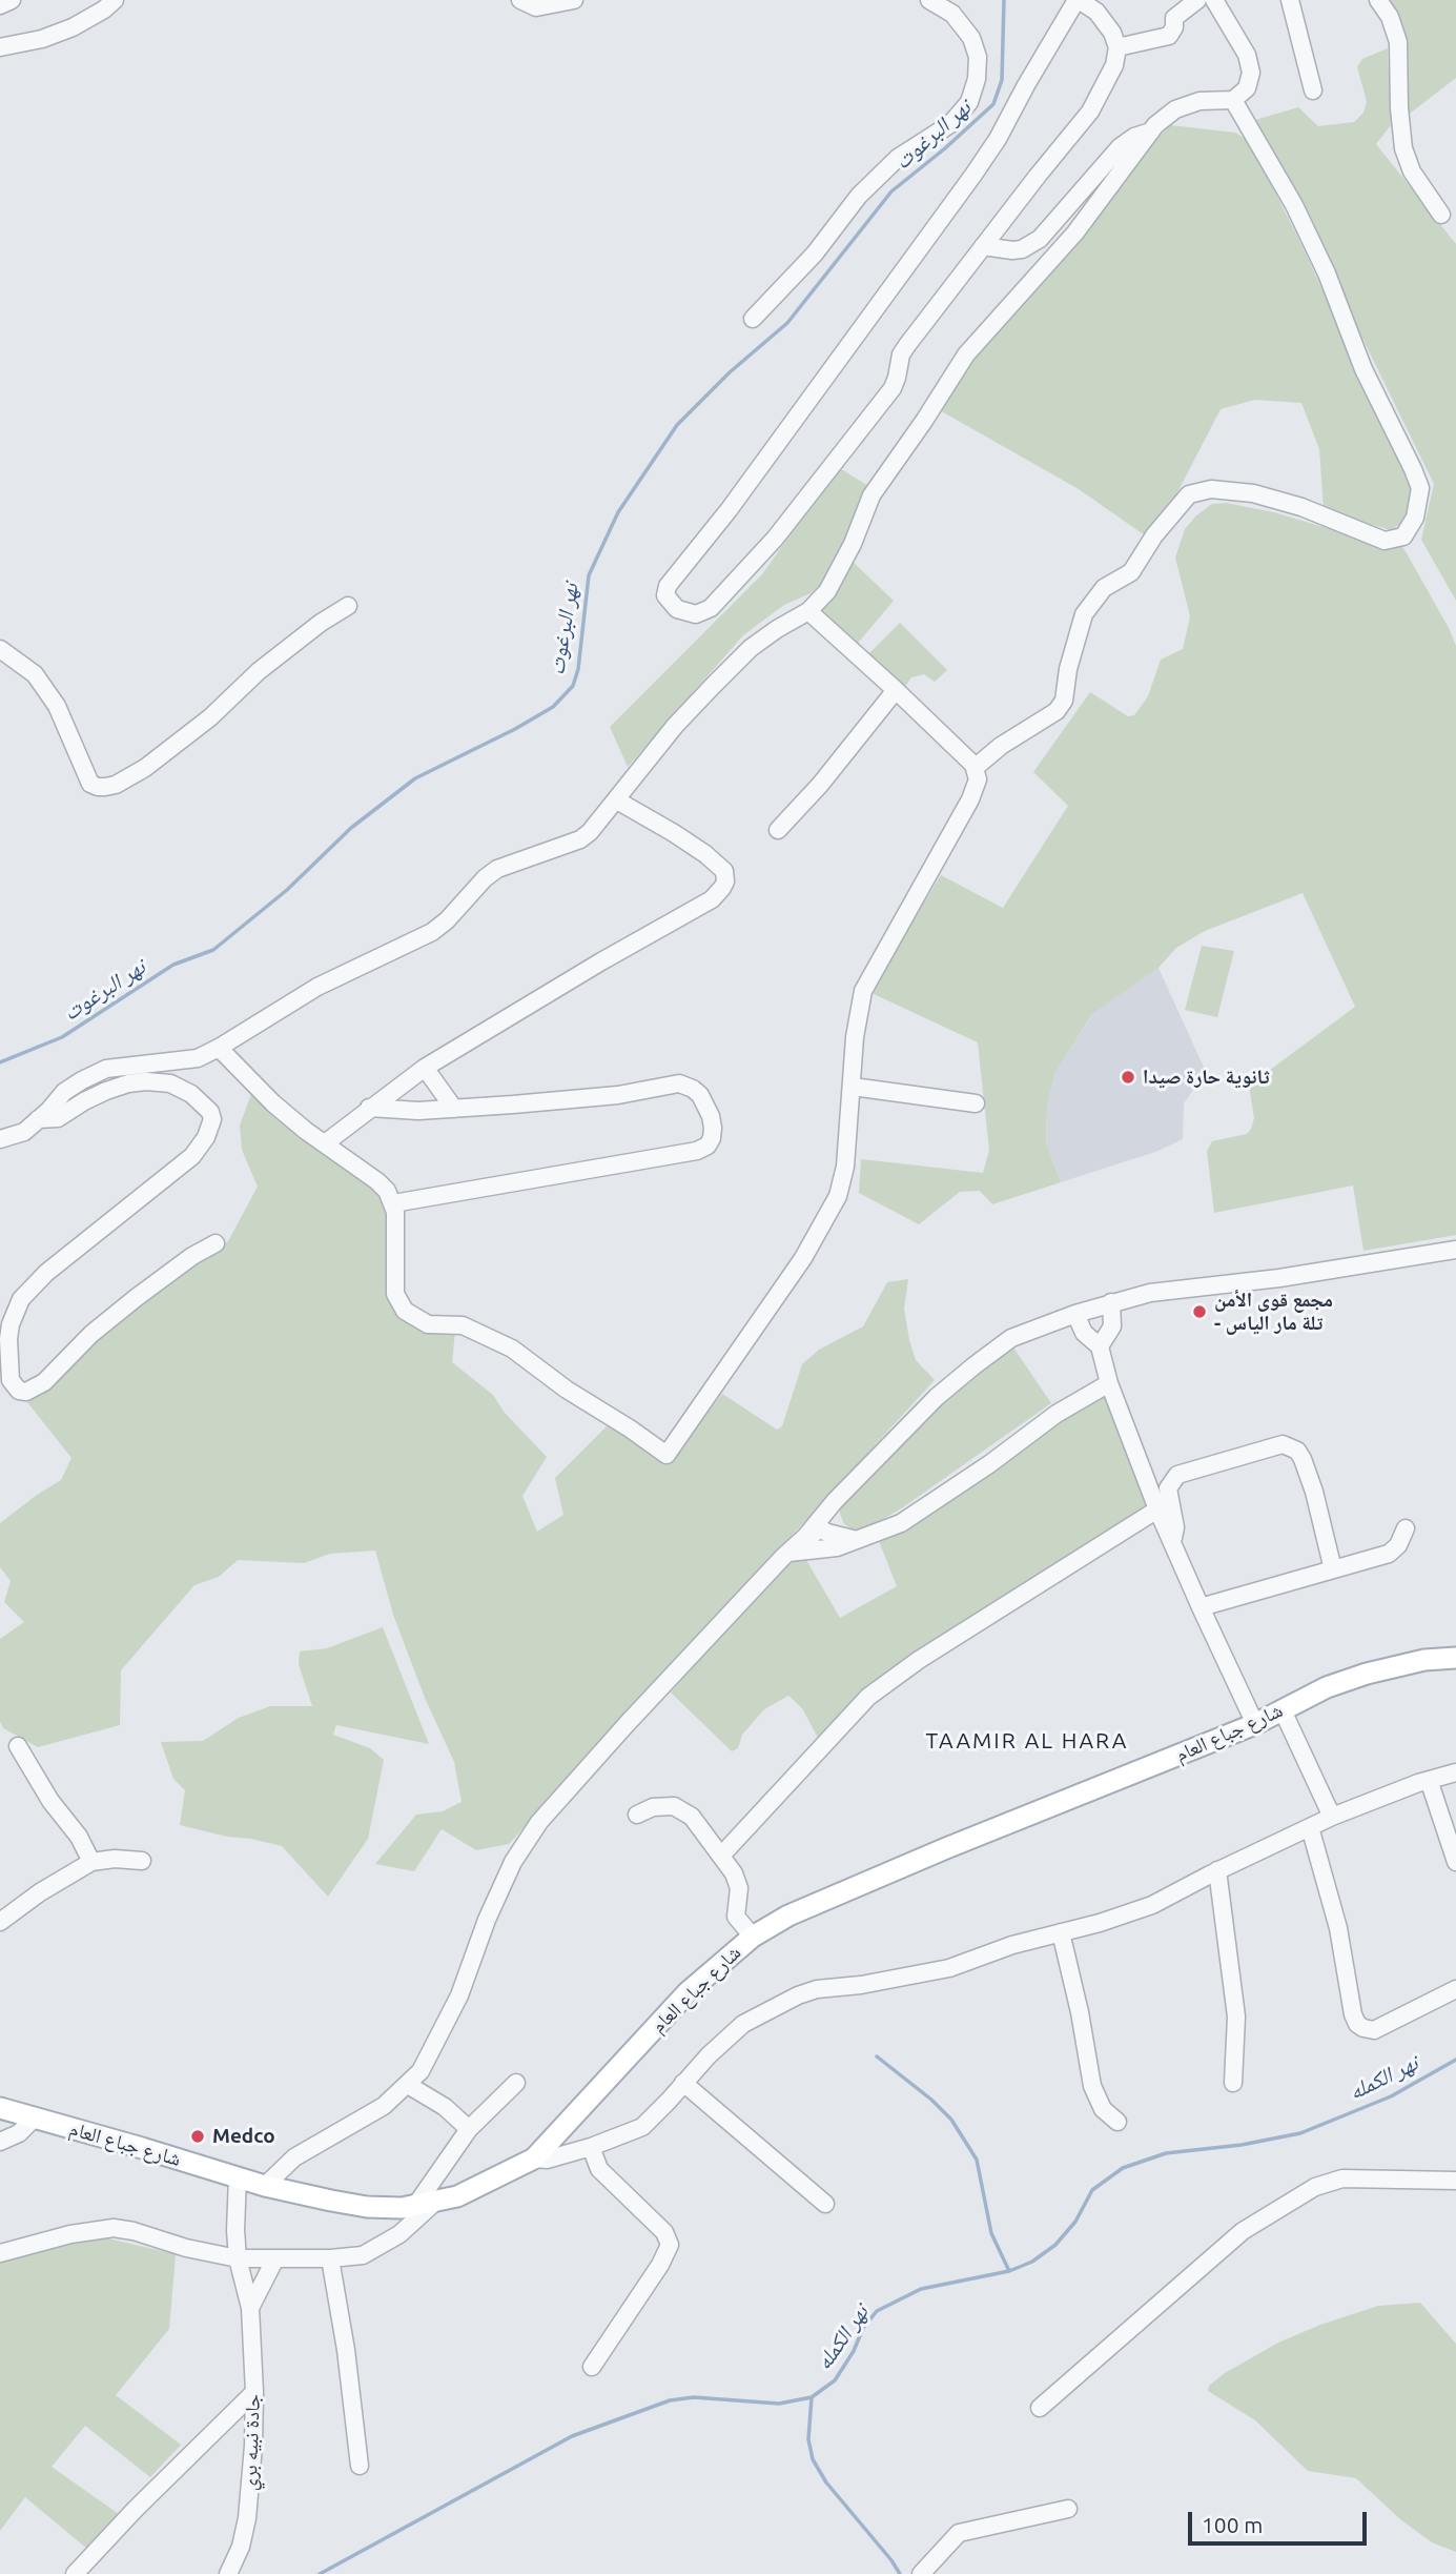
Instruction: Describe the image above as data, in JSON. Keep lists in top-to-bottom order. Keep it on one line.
{"streets":{"main road":["شارع جباع العام"],"street":["جادة نبيه بري"]},"crossings":[["شارع جباع العام","جادة نبيه بري"]],"districts":["TAAMIR AL HARA"],"water":["نهر البرغوت","نهر الكمله"],"places":["ثانوية حارة صيدا","مجمع قوى الأمن - تلة مار الياس","Medco"],"scale_bar":"100 m"}
